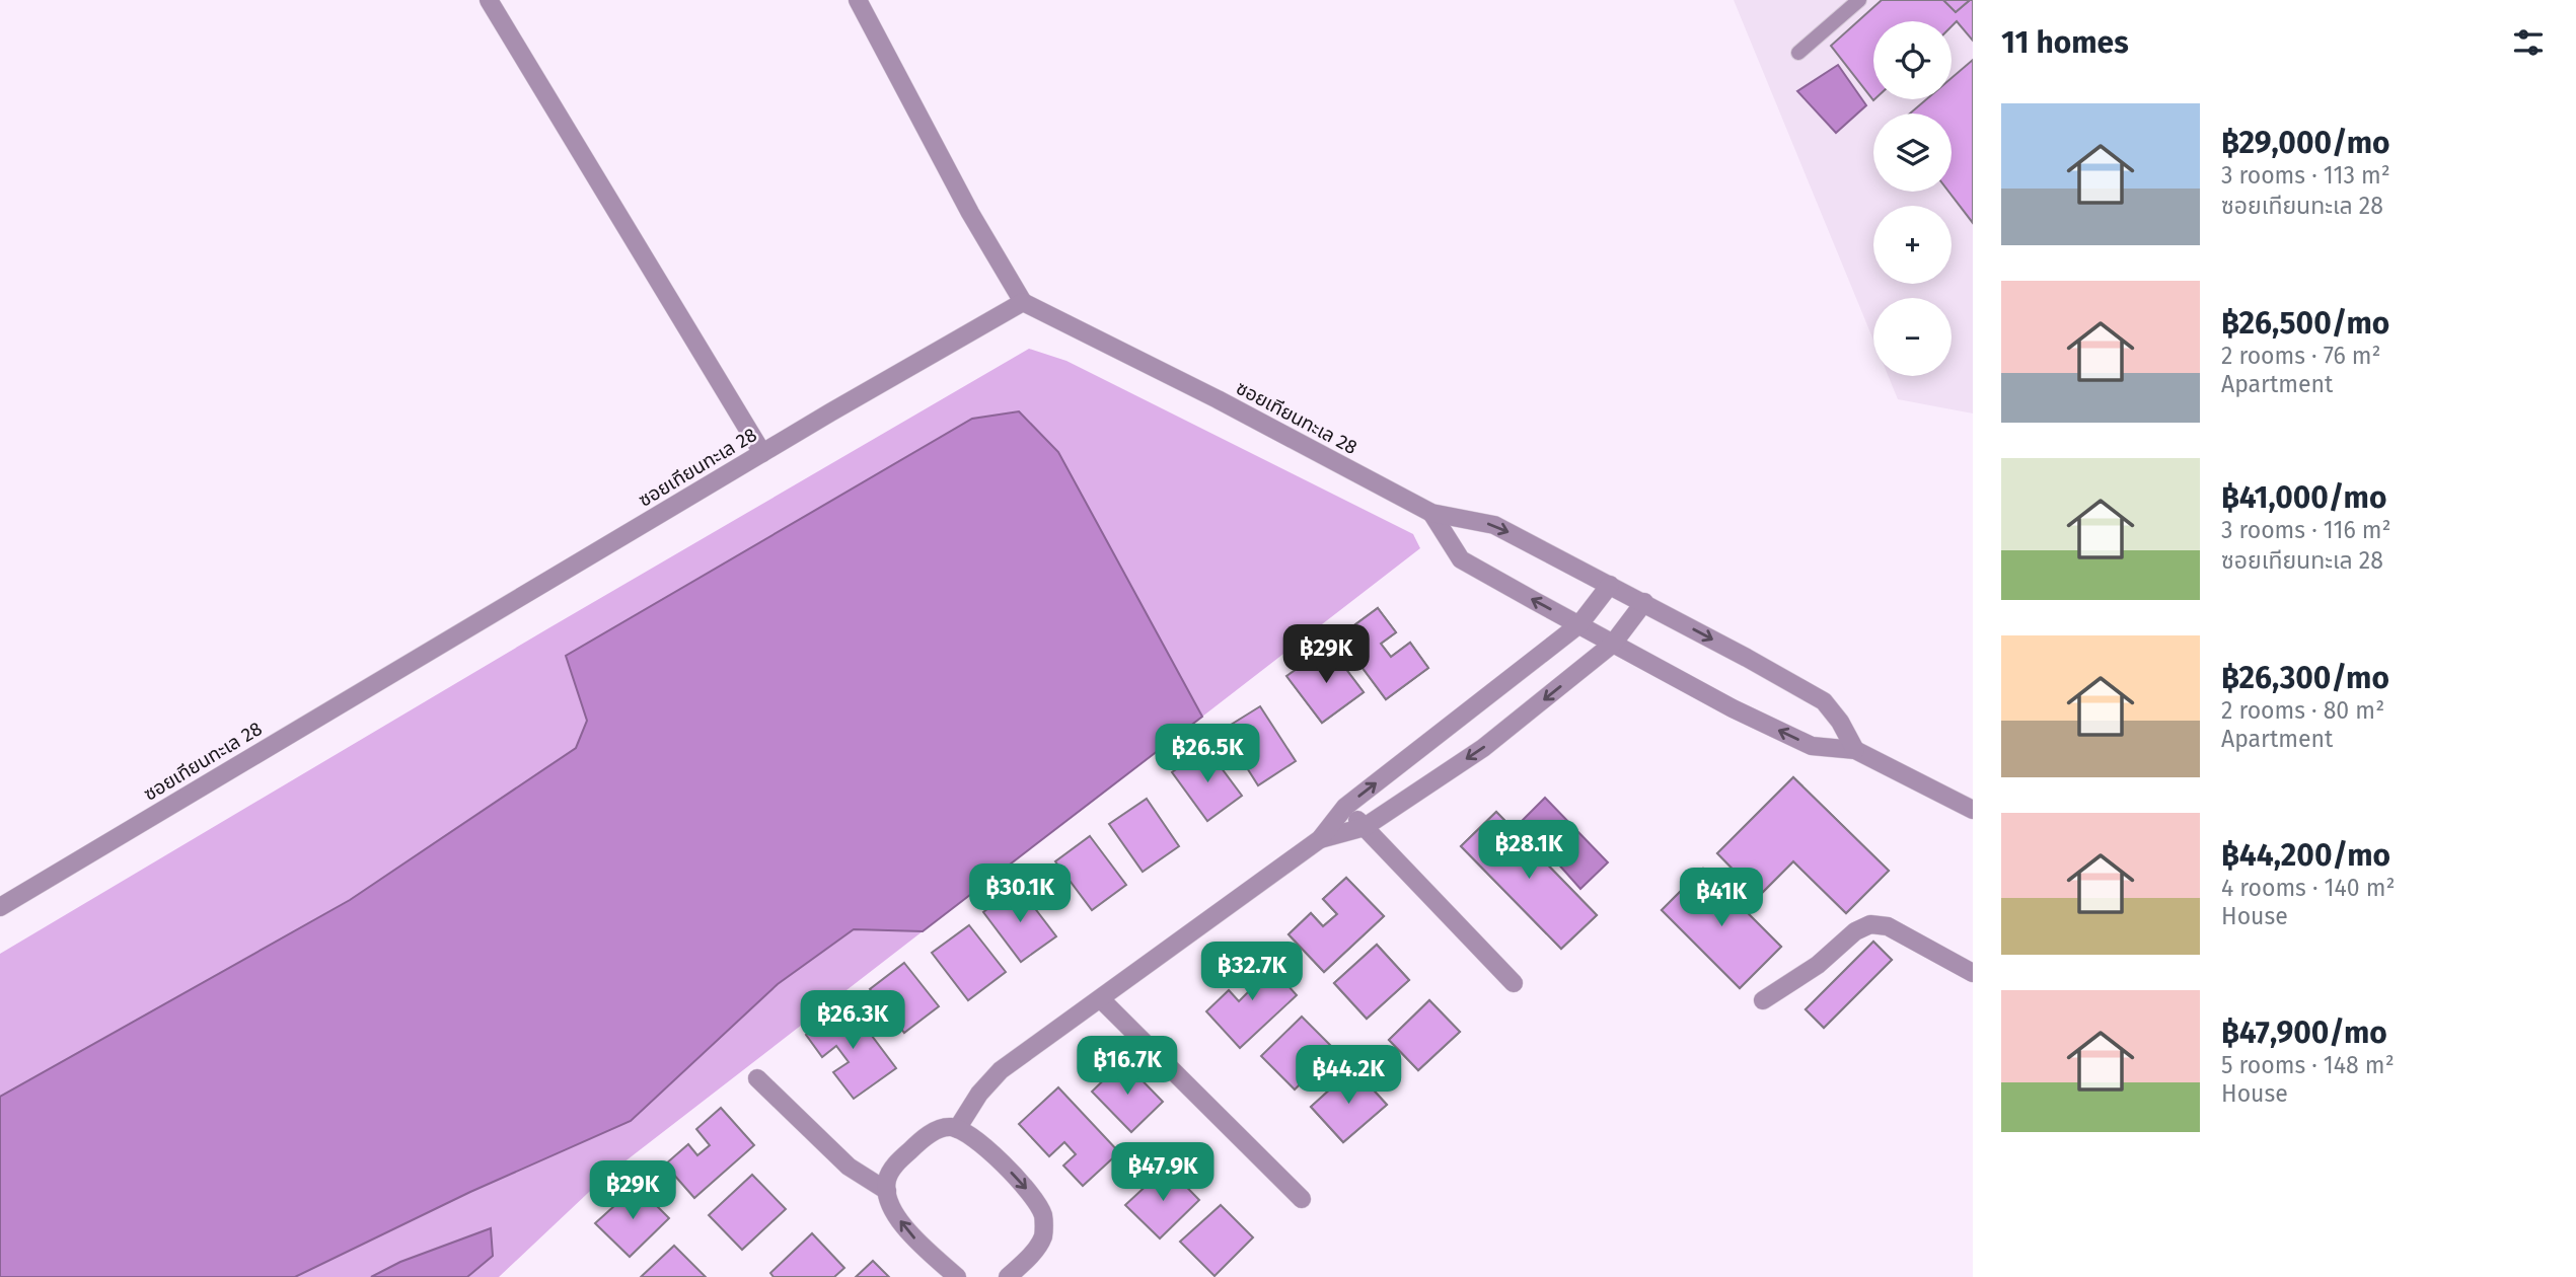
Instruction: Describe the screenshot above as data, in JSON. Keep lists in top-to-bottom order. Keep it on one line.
{"streets":{"street":["ซอยเทียนทะเล 28"]},"page":{"heading":"11 homes","map_buttons":["+","−"],"list":[{"name":"฿29,000/mo","note":"3 rooms · 113 m² · ซอยเทียนทะเล 28"},{"name":"฿26,500/mo","note":"2 rooms · 76 m² · Apartment"},{"name":"฿41,000/mo","note":"3 rooms · 116 m² · ซอยเทียนทะเล 28"},{"name":"฿26,300/mo","note":"2 rooms · 80 m² · Apartment"},{"name":"฿44,200/mo","note":"4 rooms · 140 m² · House"},{"name":"฿47,900/mo","note":"5 rooms · 148 m² · House"}],"price":["฿29K","฿26.5K","฿28.1K","฿30.1K","฿41K","฿32.7K","฿26.3K","฿16.7K","฿44.2K","฿47.9K","฿29K"]}}
